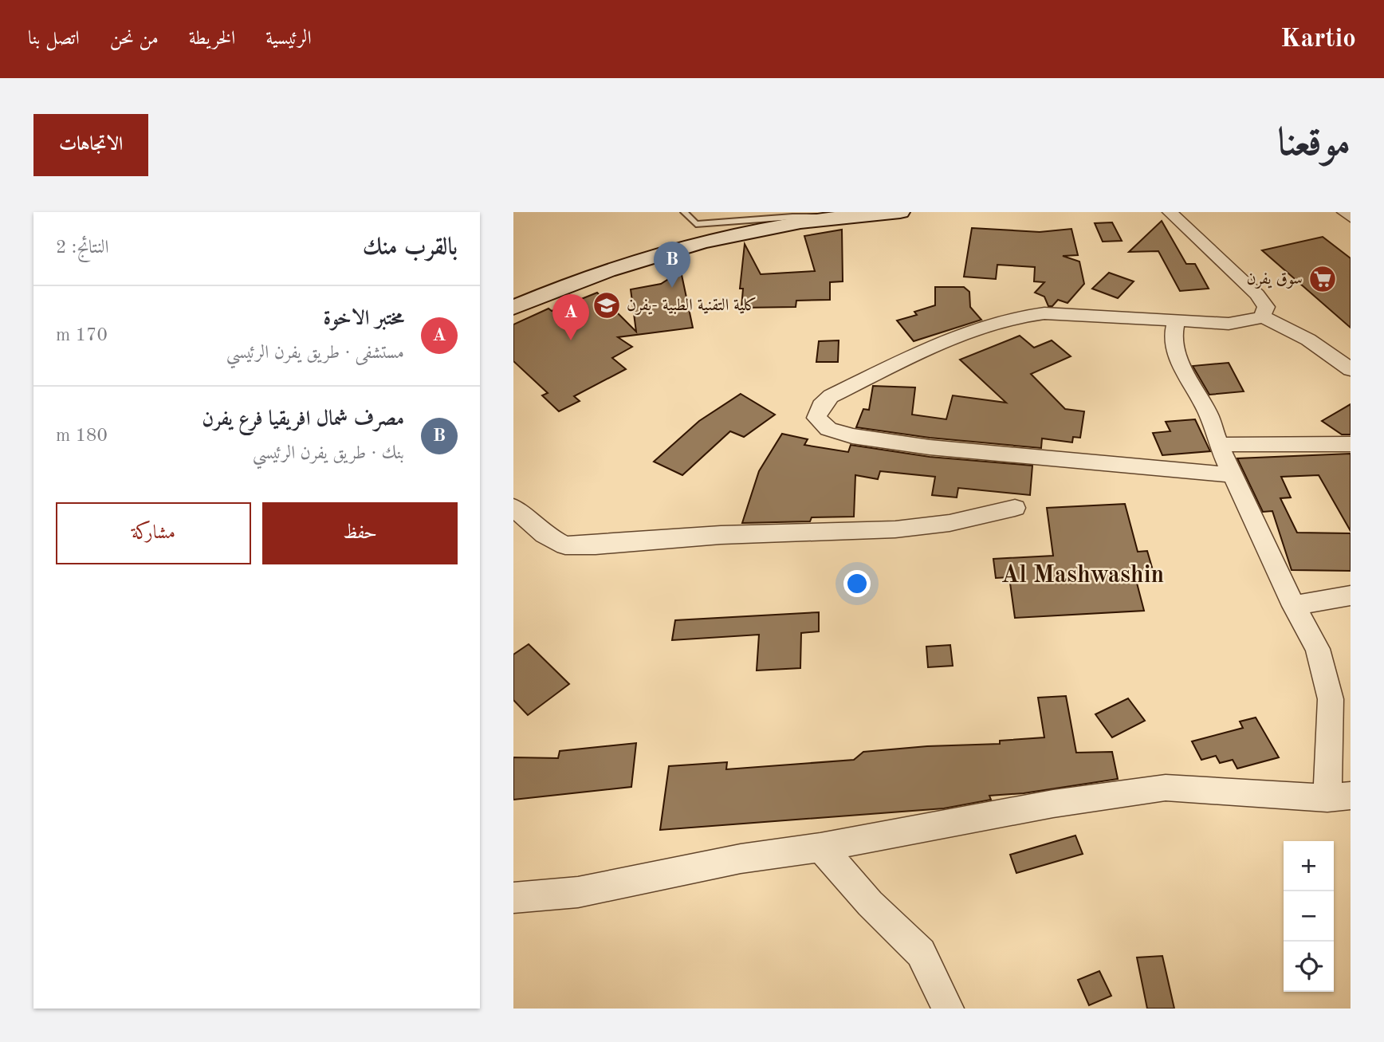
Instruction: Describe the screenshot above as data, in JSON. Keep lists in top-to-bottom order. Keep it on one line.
{"districts":["Al Mashwashin"],"places":{"supermarket":["سوق يفرن"],"school or university":["كلية التقنية الطبية -يفرن"]},"page":{"header":"Kartio","nav":["الرئيسية","الخريطة","من نحن","اتصل بنا"],"title":"موقعنا","buttons":["الاتجاهات",["حفظ","مشاركة"]],"heading":["بالقرب منك","النتائج: 2"],"pins":["B","A"],"list":[{"mark":"A","name":"مختبر الاخوة","note":"مستشفى · طريق يفرن الرئيسي","value":"170 m"},{"mark":"B","name":"مصرف شمال افريقيا فرع يفرن","note":"بنك · طريق يفرن الرئيسي","value":"180 m"}],"map_buttons":["+","−"]}}
